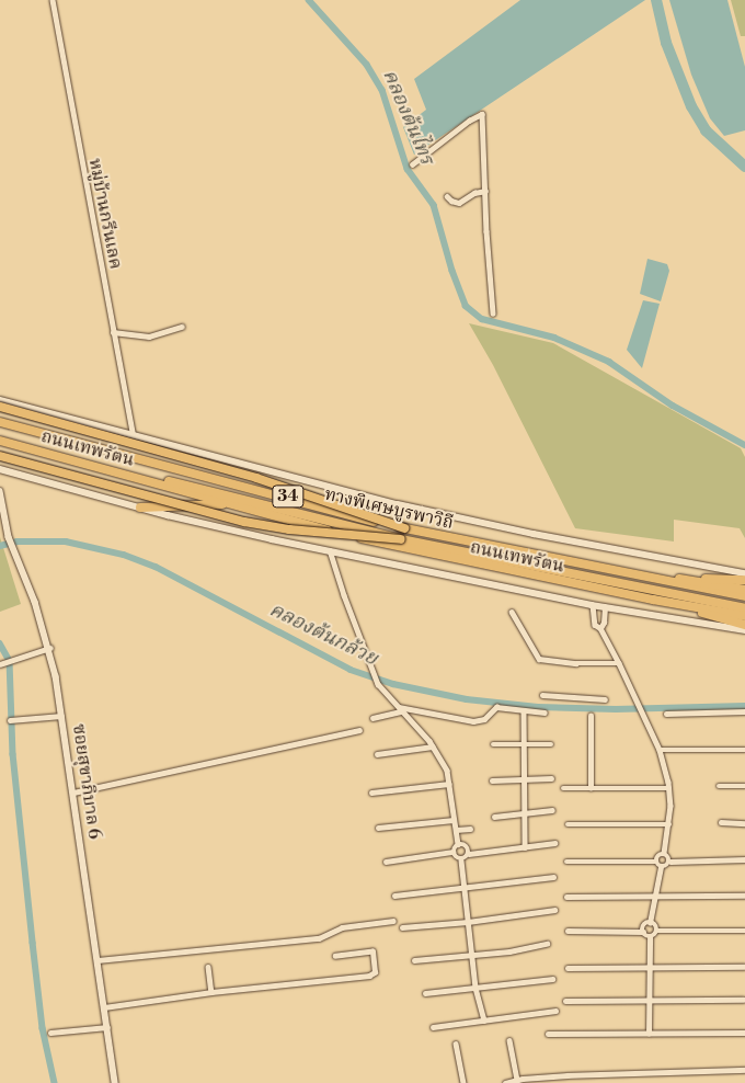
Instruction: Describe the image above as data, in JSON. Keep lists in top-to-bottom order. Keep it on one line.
{"streets":{"highway":["ถนนเทพรัตน","34","ทางพิเศษบูรพาวิถี"],"main road":["ซอยสุขาภิบาล 6"],"street":["หมู่บ้านกรีนเลค"]},"crossings":[["หมู่บ้านกรีนเลค","ถนนเทพรัตน"],["ถนนเทพรัตน","ทางพิเศษบูรพาวิถี"]],"water":["คลองต้นไทร","คลองต้นกล้วย"]}
